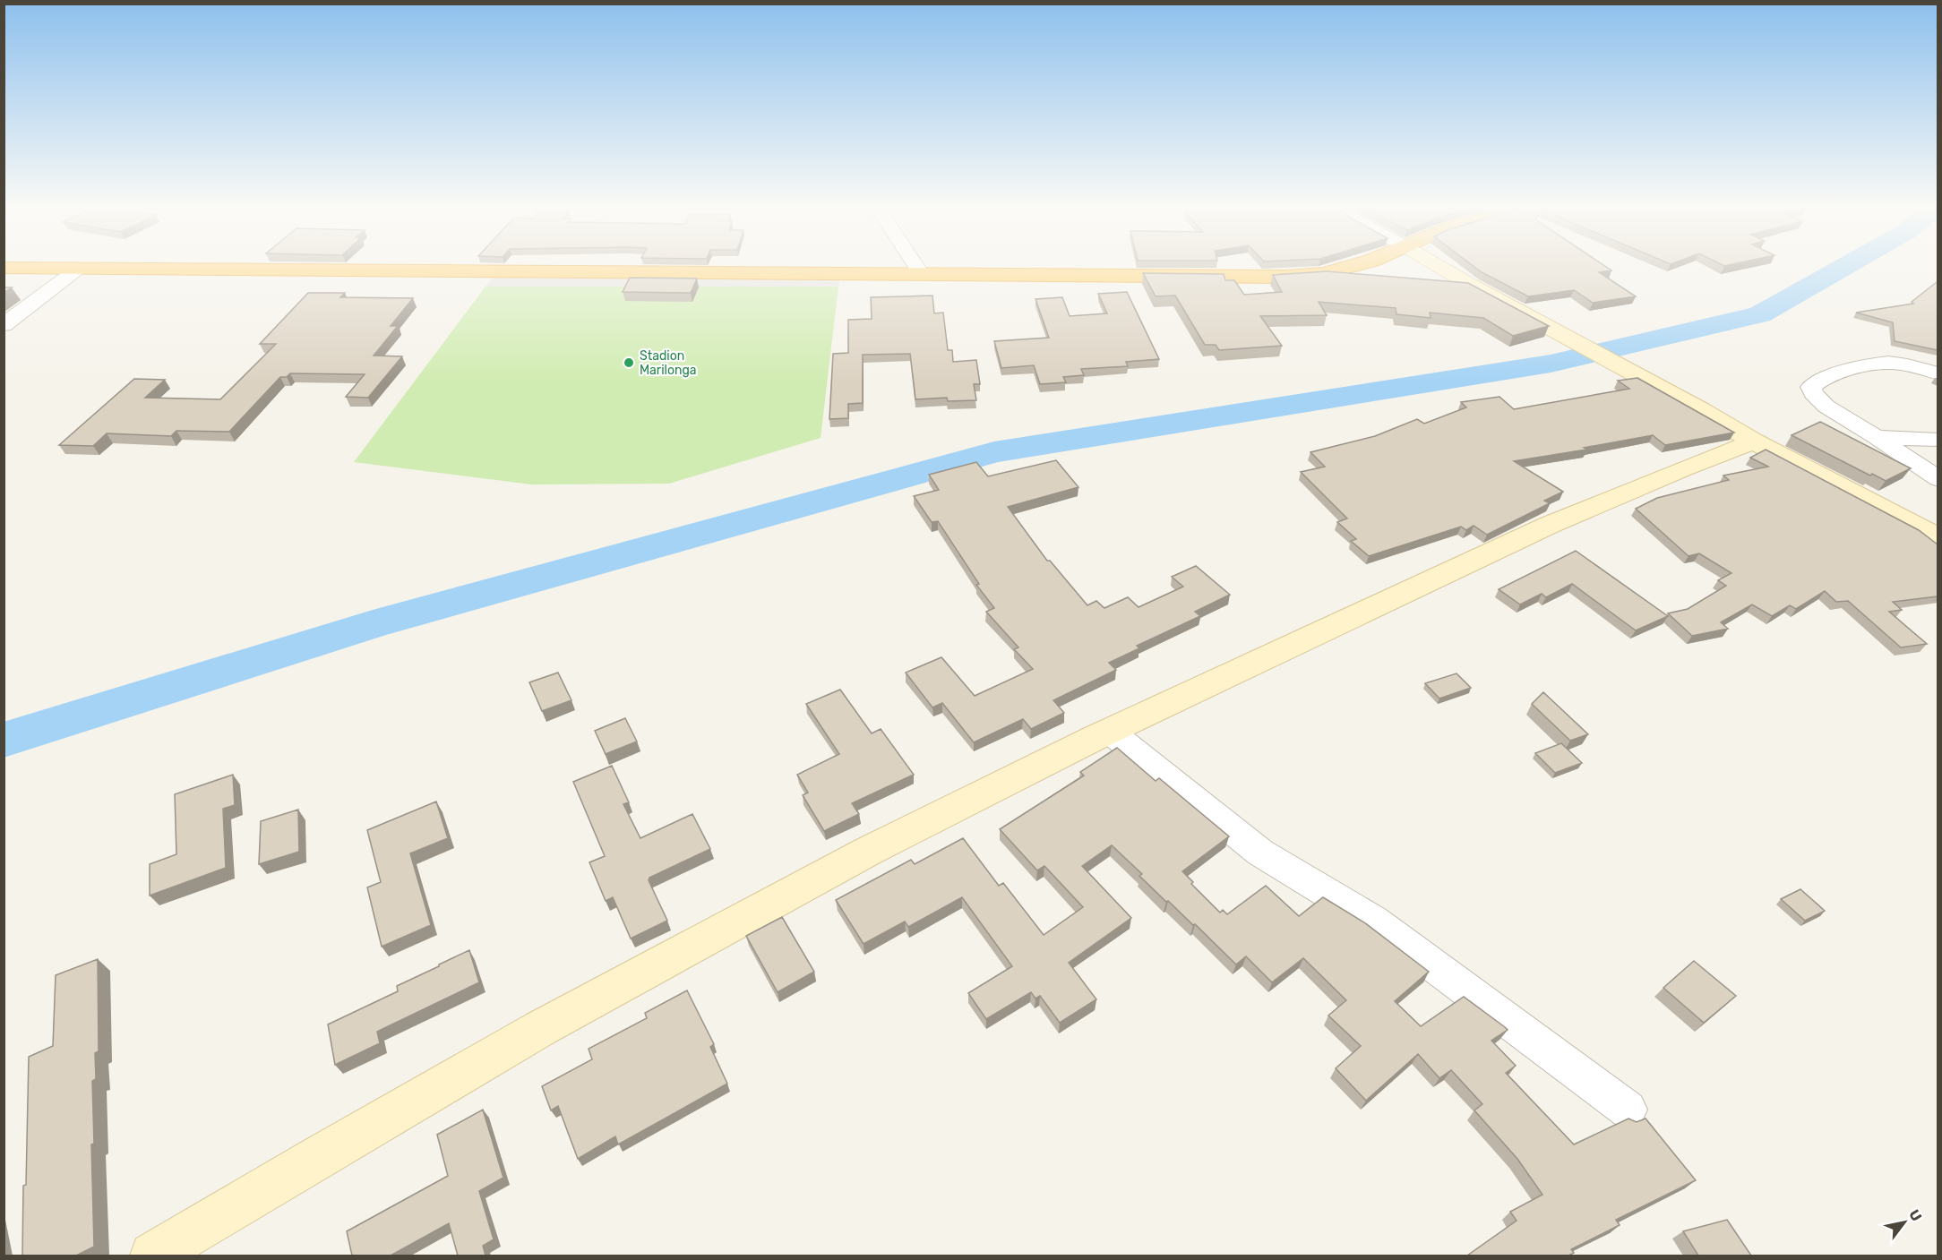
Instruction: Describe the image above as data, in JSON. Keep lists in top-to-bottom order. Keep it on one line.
{"places":["Stadion Marilonga"],"north":"top right"}
